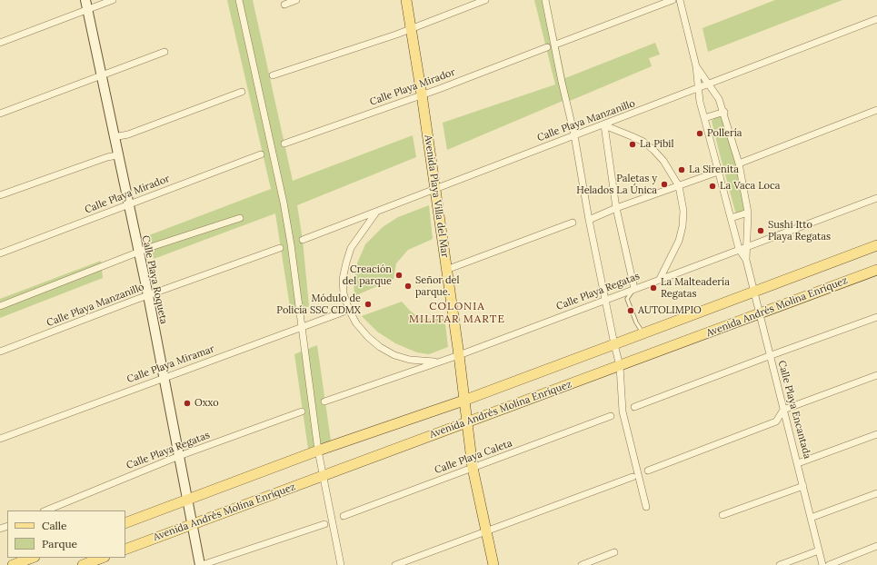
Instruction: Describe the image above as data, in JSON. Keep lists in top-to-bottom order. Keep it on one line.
{"streets":{"main road":["Avenida Playa Villa del Mar","Avenida Andrés Molina Enríquez"],"street":["Calle Playa Mirador","Calle Playa Manzanillo","Calle Playa Roqueta","Calle Playa Regatas","Calle Playa Miramar","Calle Playa Encantada","Calle Playa Caleta"]},"crossings":[["Calle Playa Mirador","Avenida Playa Villa del Mar"],["Calle Playa Mirador","Calle Playa Roqueta"],["Calle Playa Manzanillo","Avenida Playa Villa del Mar"],["Calle Playa Manzanillo","Calle Playa Roqueta"],["Calle Playa Manzanillo","Calle Playa Encantada"],["Avenida Playa Villa del Mar","Calle Playa Regatas"],["Avenida Playa Villa del Mar","Avenida Andrés Molina Enríquez"],["Avenida Playa Villa del Mar","Calle Playa Caleta"],["Calle Playa Roqueta","Calle Playa Regatas"],["Calle Playa Roqueta","Avenida Andrés Molina Enríquez"],["Calle Playa Roqueta","Calle Playa Miramar"],["Calle Playa Regatas","Calle Playa Encantada"],["Avenida Andrés Molina Enríquez","Calle Playa Encantada"]],"districts":["COLONIA MILITAR MARTE"],"places":["Pollería","La Pibil","La Sirenita","Paletas y Helados La Única","La Vaca Loca","Sushi Itto Playa Regatas","Creación del parque","Señor del parque.","La Malteadería Regatas","Módulo de Policía SSC CDMX","AUTOLIMPIO","Oxxo"],"legend":["Calle","Parque"]}
